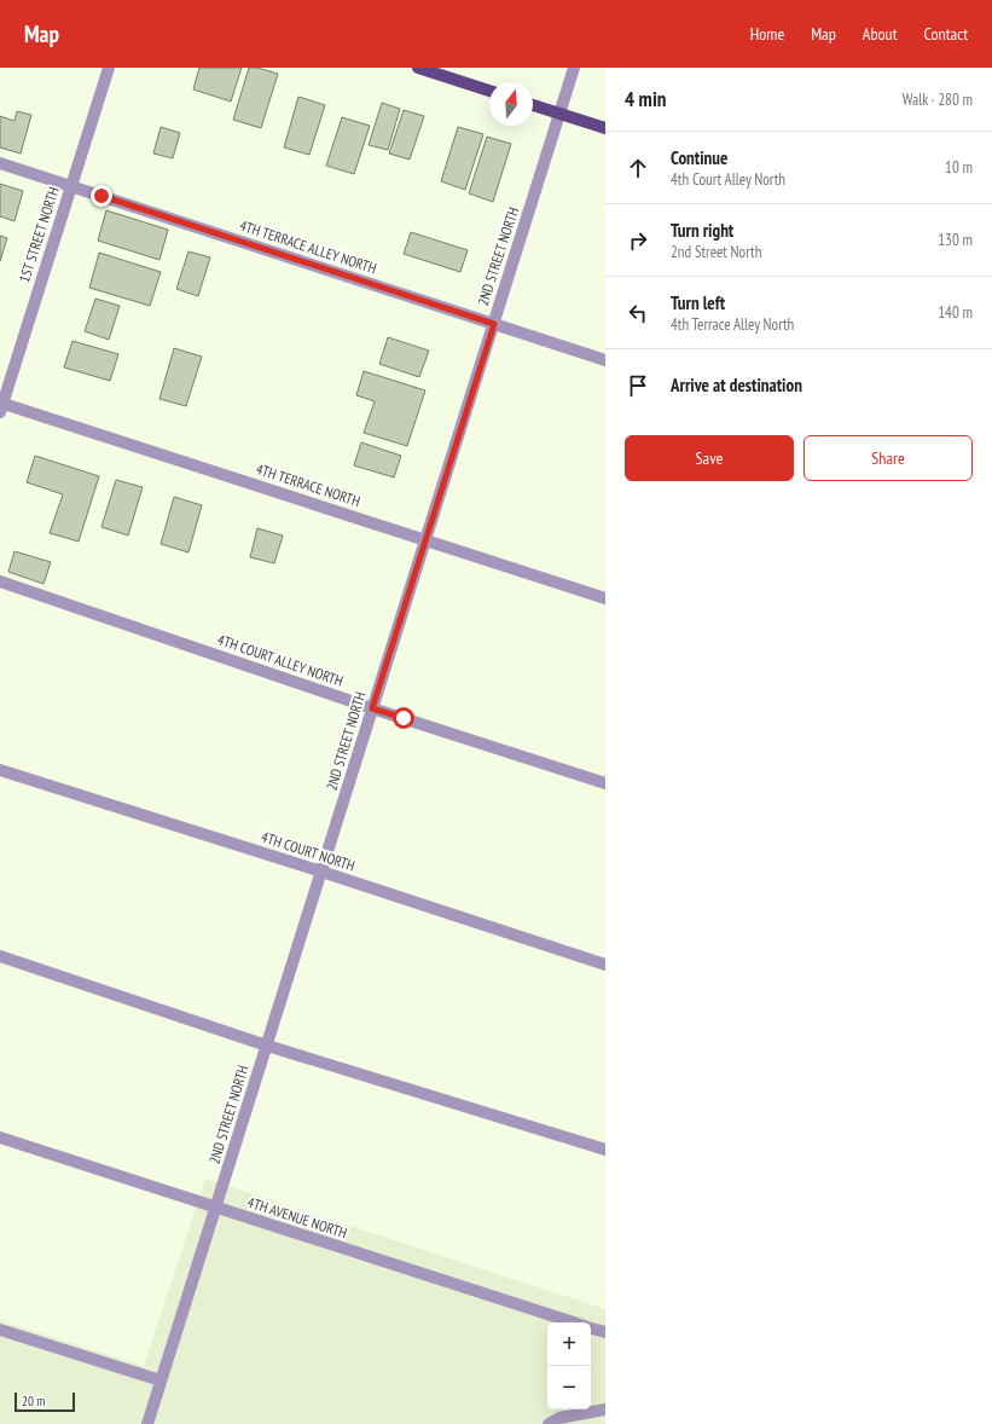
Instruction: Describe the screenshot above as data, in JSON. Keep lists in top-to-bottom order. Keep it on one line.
{"streets":{"street":["1ST STREET NORTH","4TH TERRACE ALLEY NORTH","2ND STREET NORTH","4TH TERRACE NORTH","4TH COURT ALLEY NORTH","4TH COURT NORTH","4TH AVENUE NORTH"]},"crossings":[["1ST STREET NORTH","4TH TERRACE ALLEY NORTH"],["1ST STREET NORTH","4TH TERRACE NORTH"],["4TH TERRACE ALLEY NORTH","2ND STREET NORTH"],["2ND STREET NORTH","4TH TERRACE NORTH"],["2ND STREET NORTH","4TH COURT ALLEY NORTH"],["2ND STREET NORTH","4TH COURT NORTH"],["2ND STREET NORTH","4TH AVENUE NORTH"]],"scale_bar":"20 m","north":"top","page":{"header":"Map","nav":["Home","Map","About","Contact"],"heading":["4 min","Walk · 280 m"],"list":[["Continue","4th Court Alley North","10 m"],["Turn right","2nd Street North","130 m"],["Turn left","4th Terrace Alley North","140 m"],"Arrive at destination"],"buttons":["Save","Share"],"map_buttons":["+","−"],"scale":"20 m"}}
